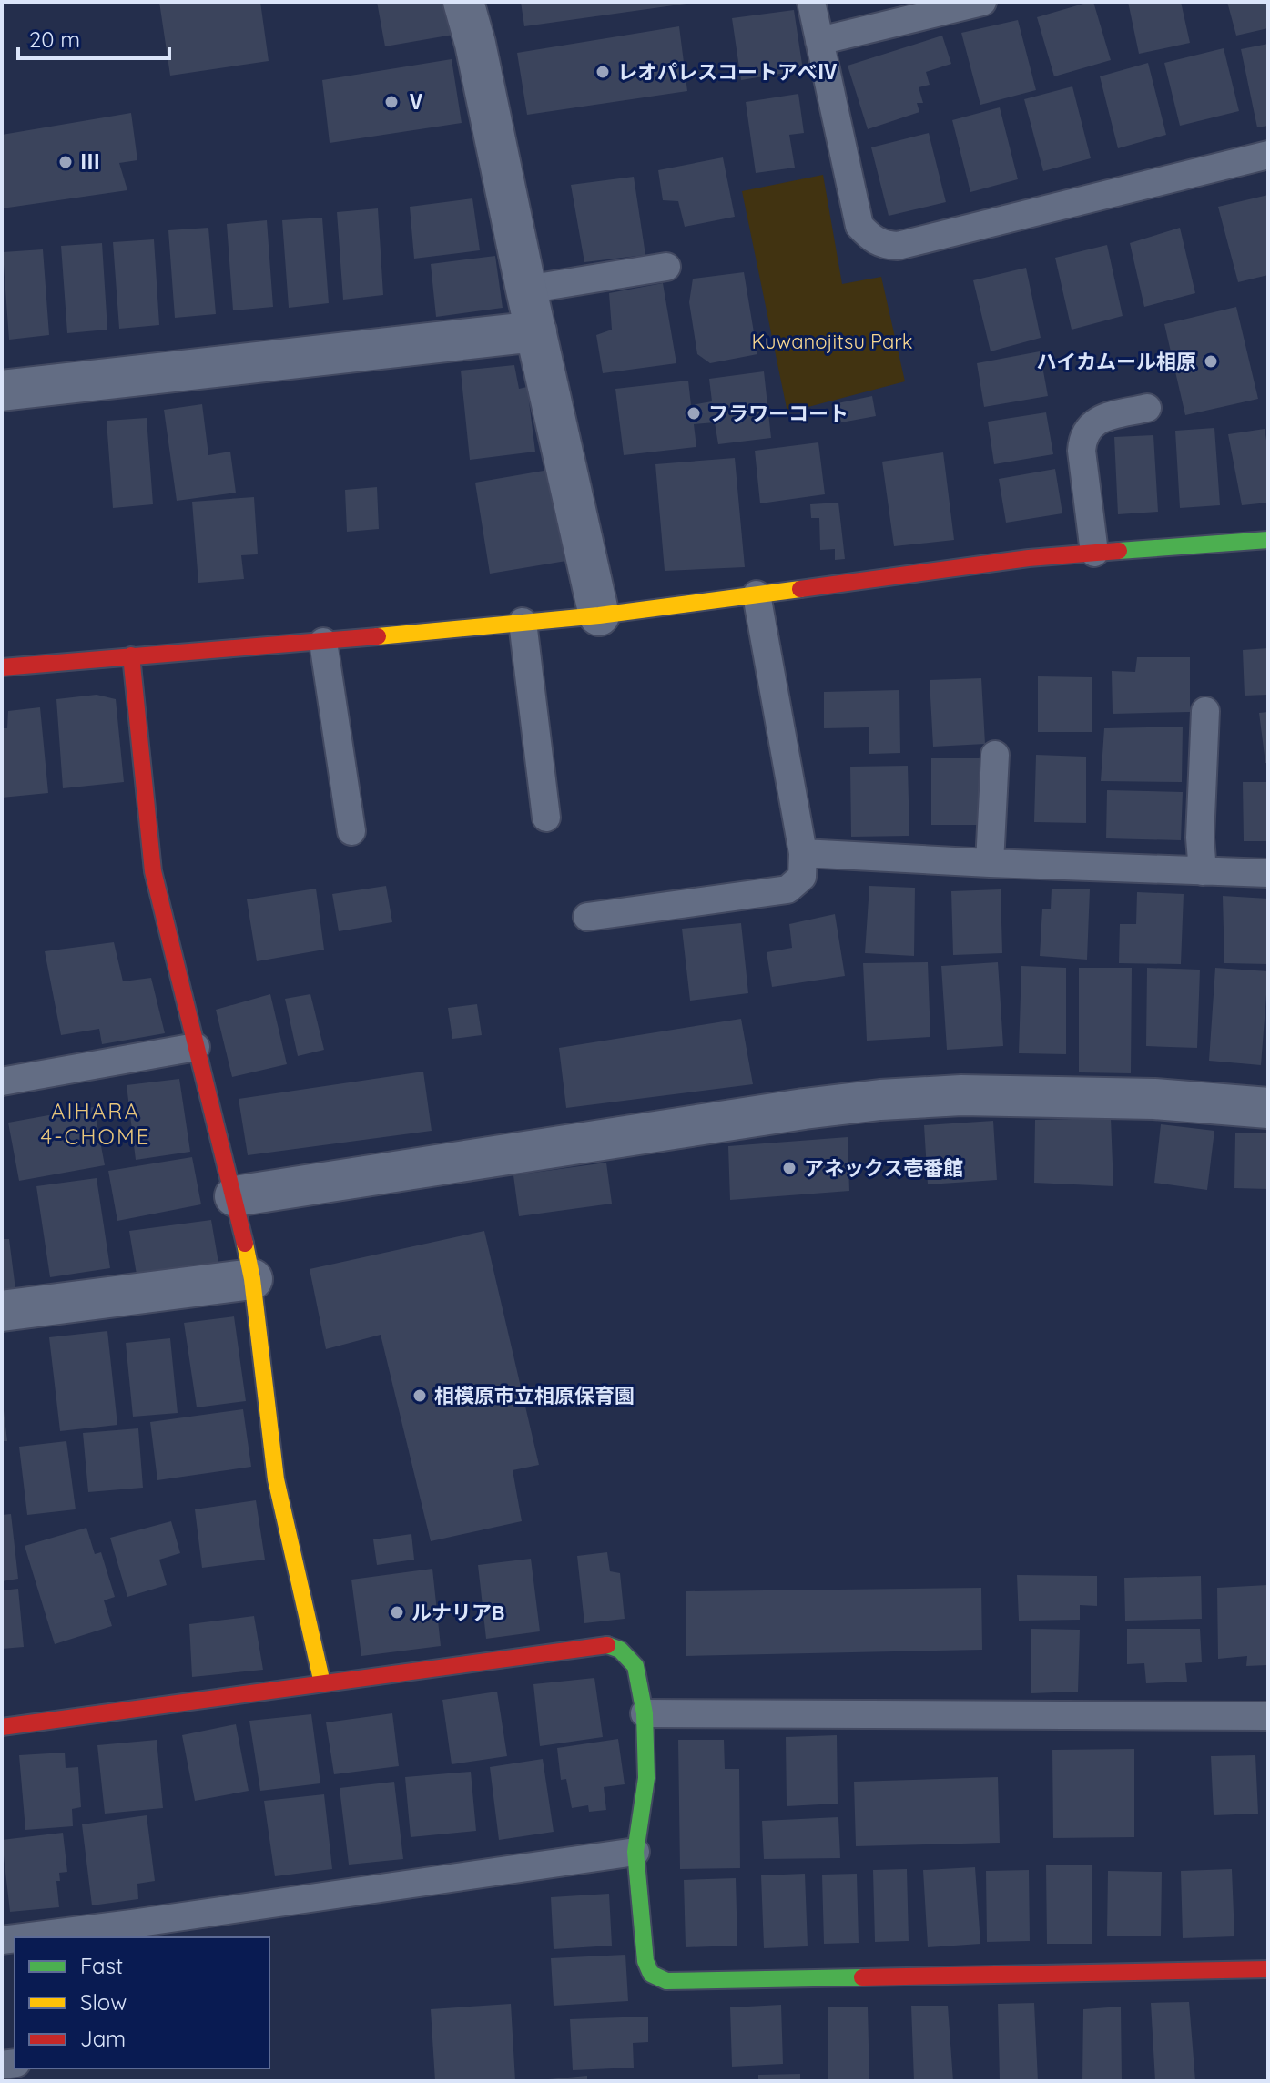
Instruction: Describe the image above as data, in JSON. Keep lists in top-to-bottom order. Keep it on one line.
{"districts":["AIHARA 4-CHOME"],"parks":["Kuwanojitsu Park"],"places":["レオパレスコートアベⅣ","Ⅴ","Ⅲ","ハイカムール相原","フラワーコート","アネックス壱番館","相模原市立相原保育園","ルナリアB"],"legend":["Fast","Slow","Jam"],"scale_bar":"20 m"}
